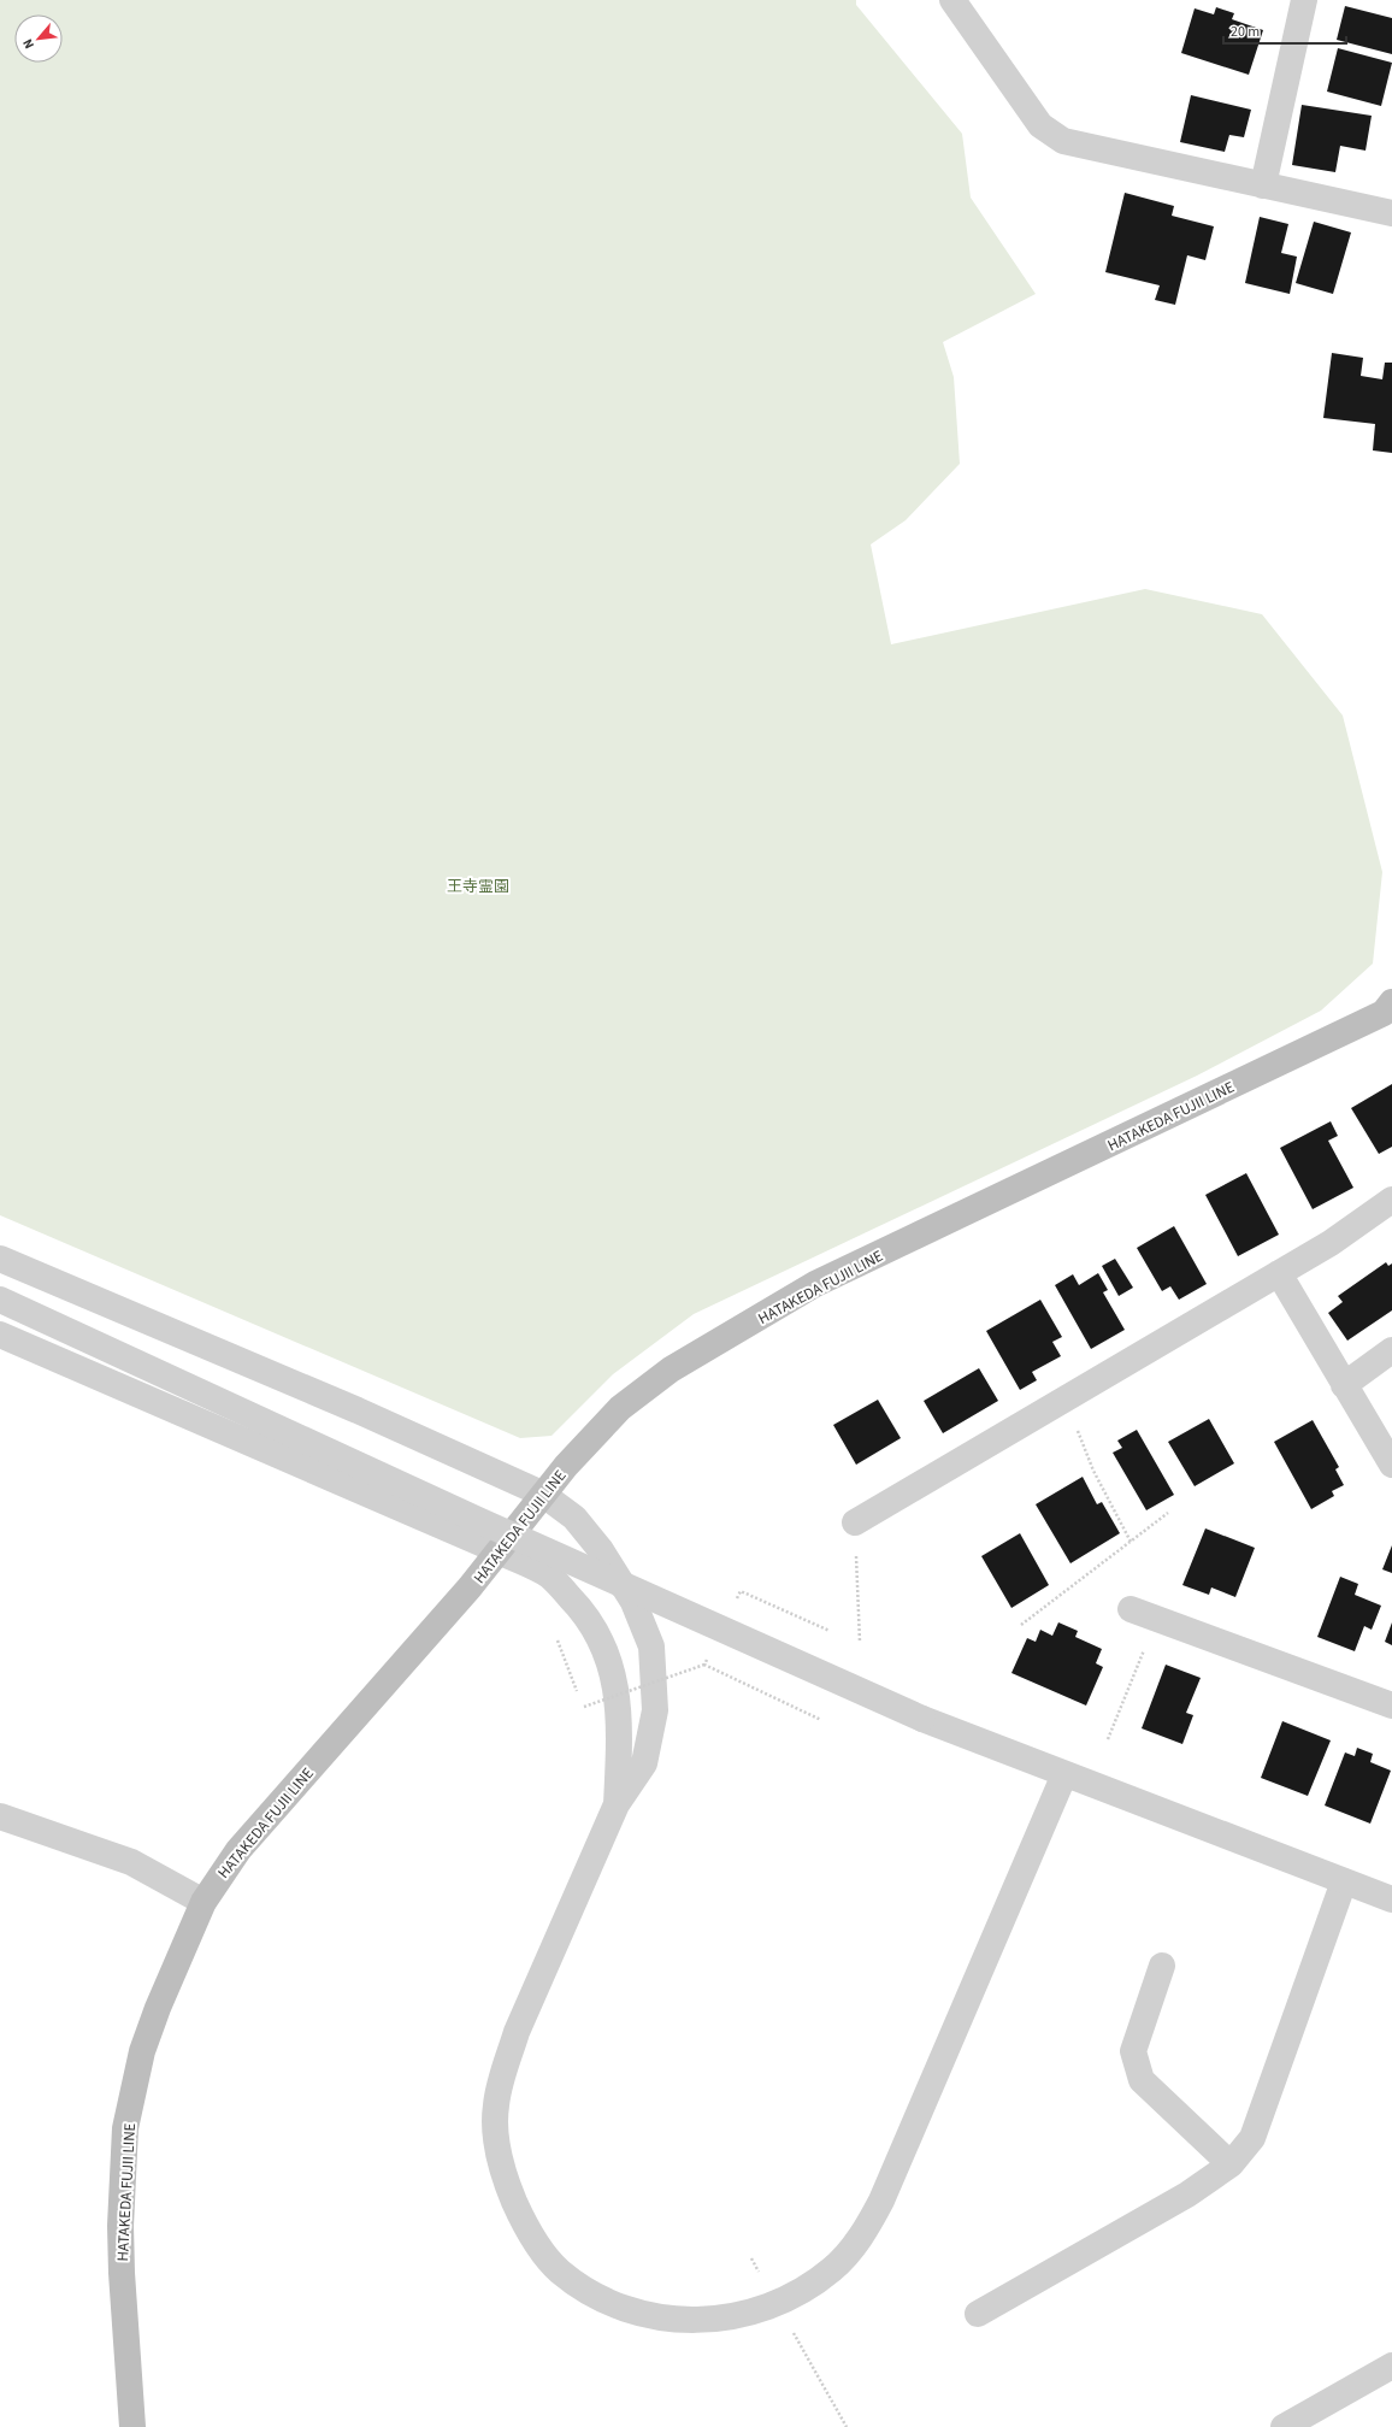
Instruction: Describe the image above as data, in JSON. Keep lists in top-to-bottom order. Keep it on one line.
{"streets":{"main road":["HATAKEDA FUJII LINE"]},"parks":["王寺霊園"],"scale_bar":"20 m","north":"bottom left"}
